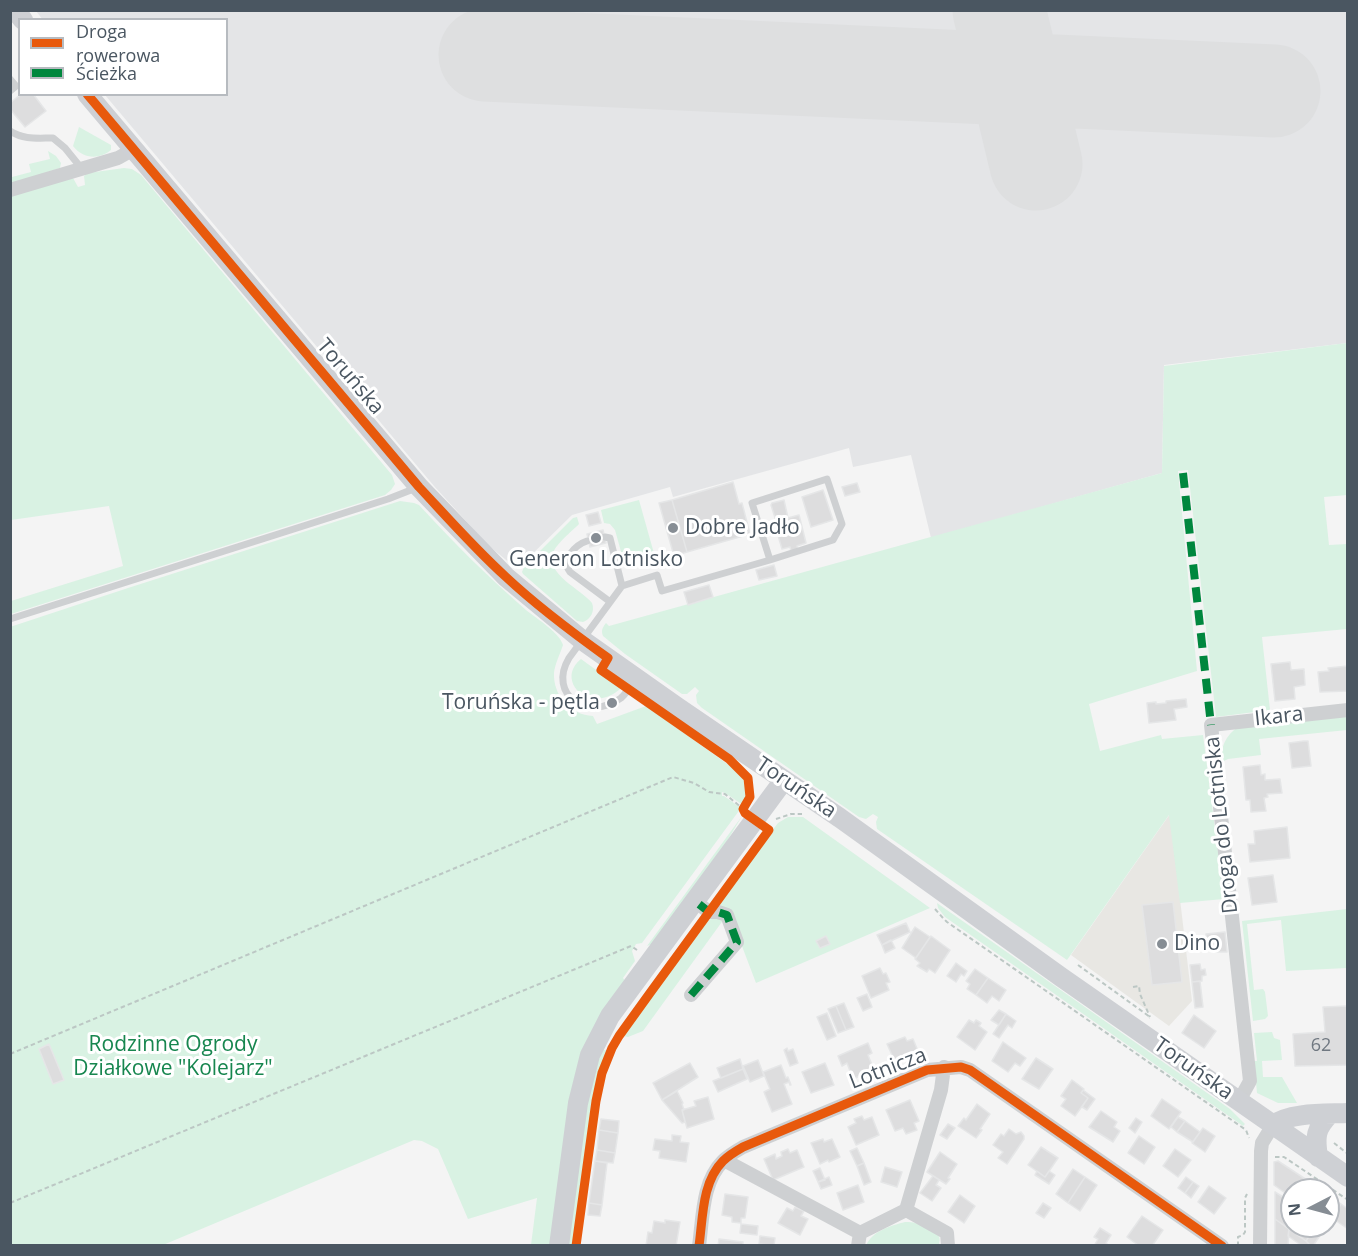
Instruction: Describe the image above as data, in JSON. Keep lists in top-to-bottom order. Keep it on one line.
{"streets":{"main road":["Toruńska"],"street":["Ikara","Droga do Lotniska","Lotnicza"]},"crossings":[["Toruńska","Droga do Lotniska"],["Ikara","Droga do Lotniska"]],"parks":["Rodzinne Ogrody Działkowe \"Kolejarz\""],"places":["Dobre Jadło","Generon Lotnisko","Toruńska - pętla","Dino"],"house_numbers":["62"],"legend":["Droga rowerowa","Ścieżka"],"north":"left"}
